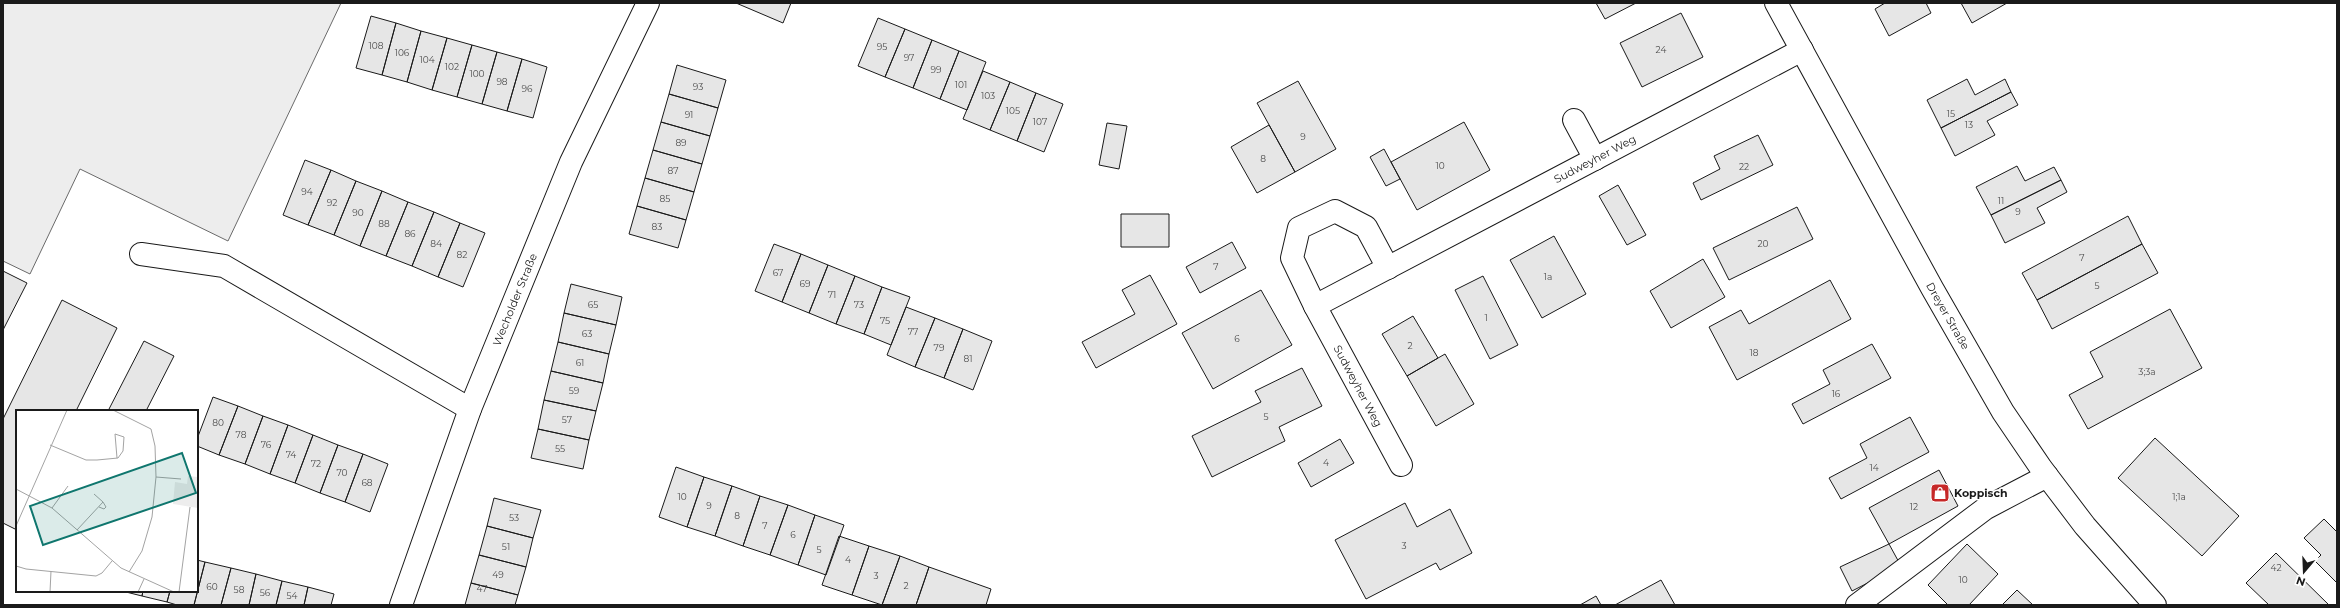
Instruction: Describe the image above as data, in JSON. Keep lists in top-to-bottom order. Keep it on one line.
{"streets":{"street":["Sudweyher Weg","Wecholder Straße","Dreyer Straße"]},"crossings":[["Sudweyher Weg","Dreyer Straße"]],"places":{"shop":["Koppisch"]},"house_numbers":["108","95","24","106","97","104","102","99","100","98","101","93","96","103","105","15","91","107","13","9","89","8","10","22","87","94","85","11","92","9","90","88","83","86","84","20","82","7","7","67","1a","69","5","71","65","73","1","75","77","63","6","2","79","18","81","61","3;3a","59","16","5","57","80","78","76","55","74","4","72","14","70","68","10","1;1a","9","12","8","53","7","6","3","51","5","4","42","49","3","10","2","60","47","58","56","54"],"north":"bottom"}
